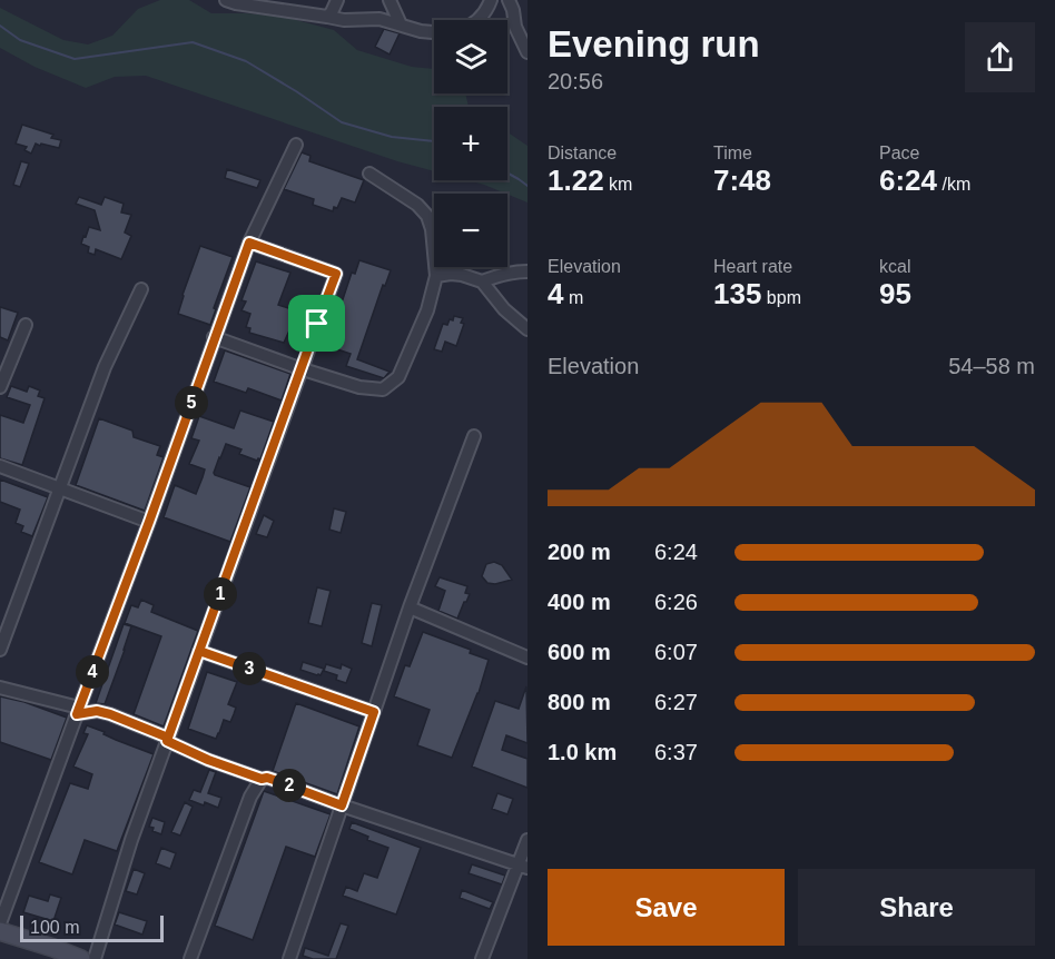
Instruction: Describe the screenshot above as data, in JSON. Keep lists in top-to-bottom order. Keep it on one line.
{"scale_bar":"100 m","page":{"heading":["Evening run","20:56"],"map_buttons":["+","−"],"stats":[["Distance","1.22 km"],["Time","7:48"],["Pace","6:24 /km"],["Elevation","4 m"],["Heart rate","135 bpm"],["kcal","95"]],"chart":["Elevation","54–58 m"],"pins":["5","1","3","4","2"],"list":[{"name":"200 m","note":"6:24"},{"name":"400 m","note":"6:26"},{"name":"600 m","note":"6:07"},{"name":"800 m","note":"6:27"},{"name":"1.0 km","note":"6:37"}],"buttons":["Save","Share"],"scale":"100 m"}}
